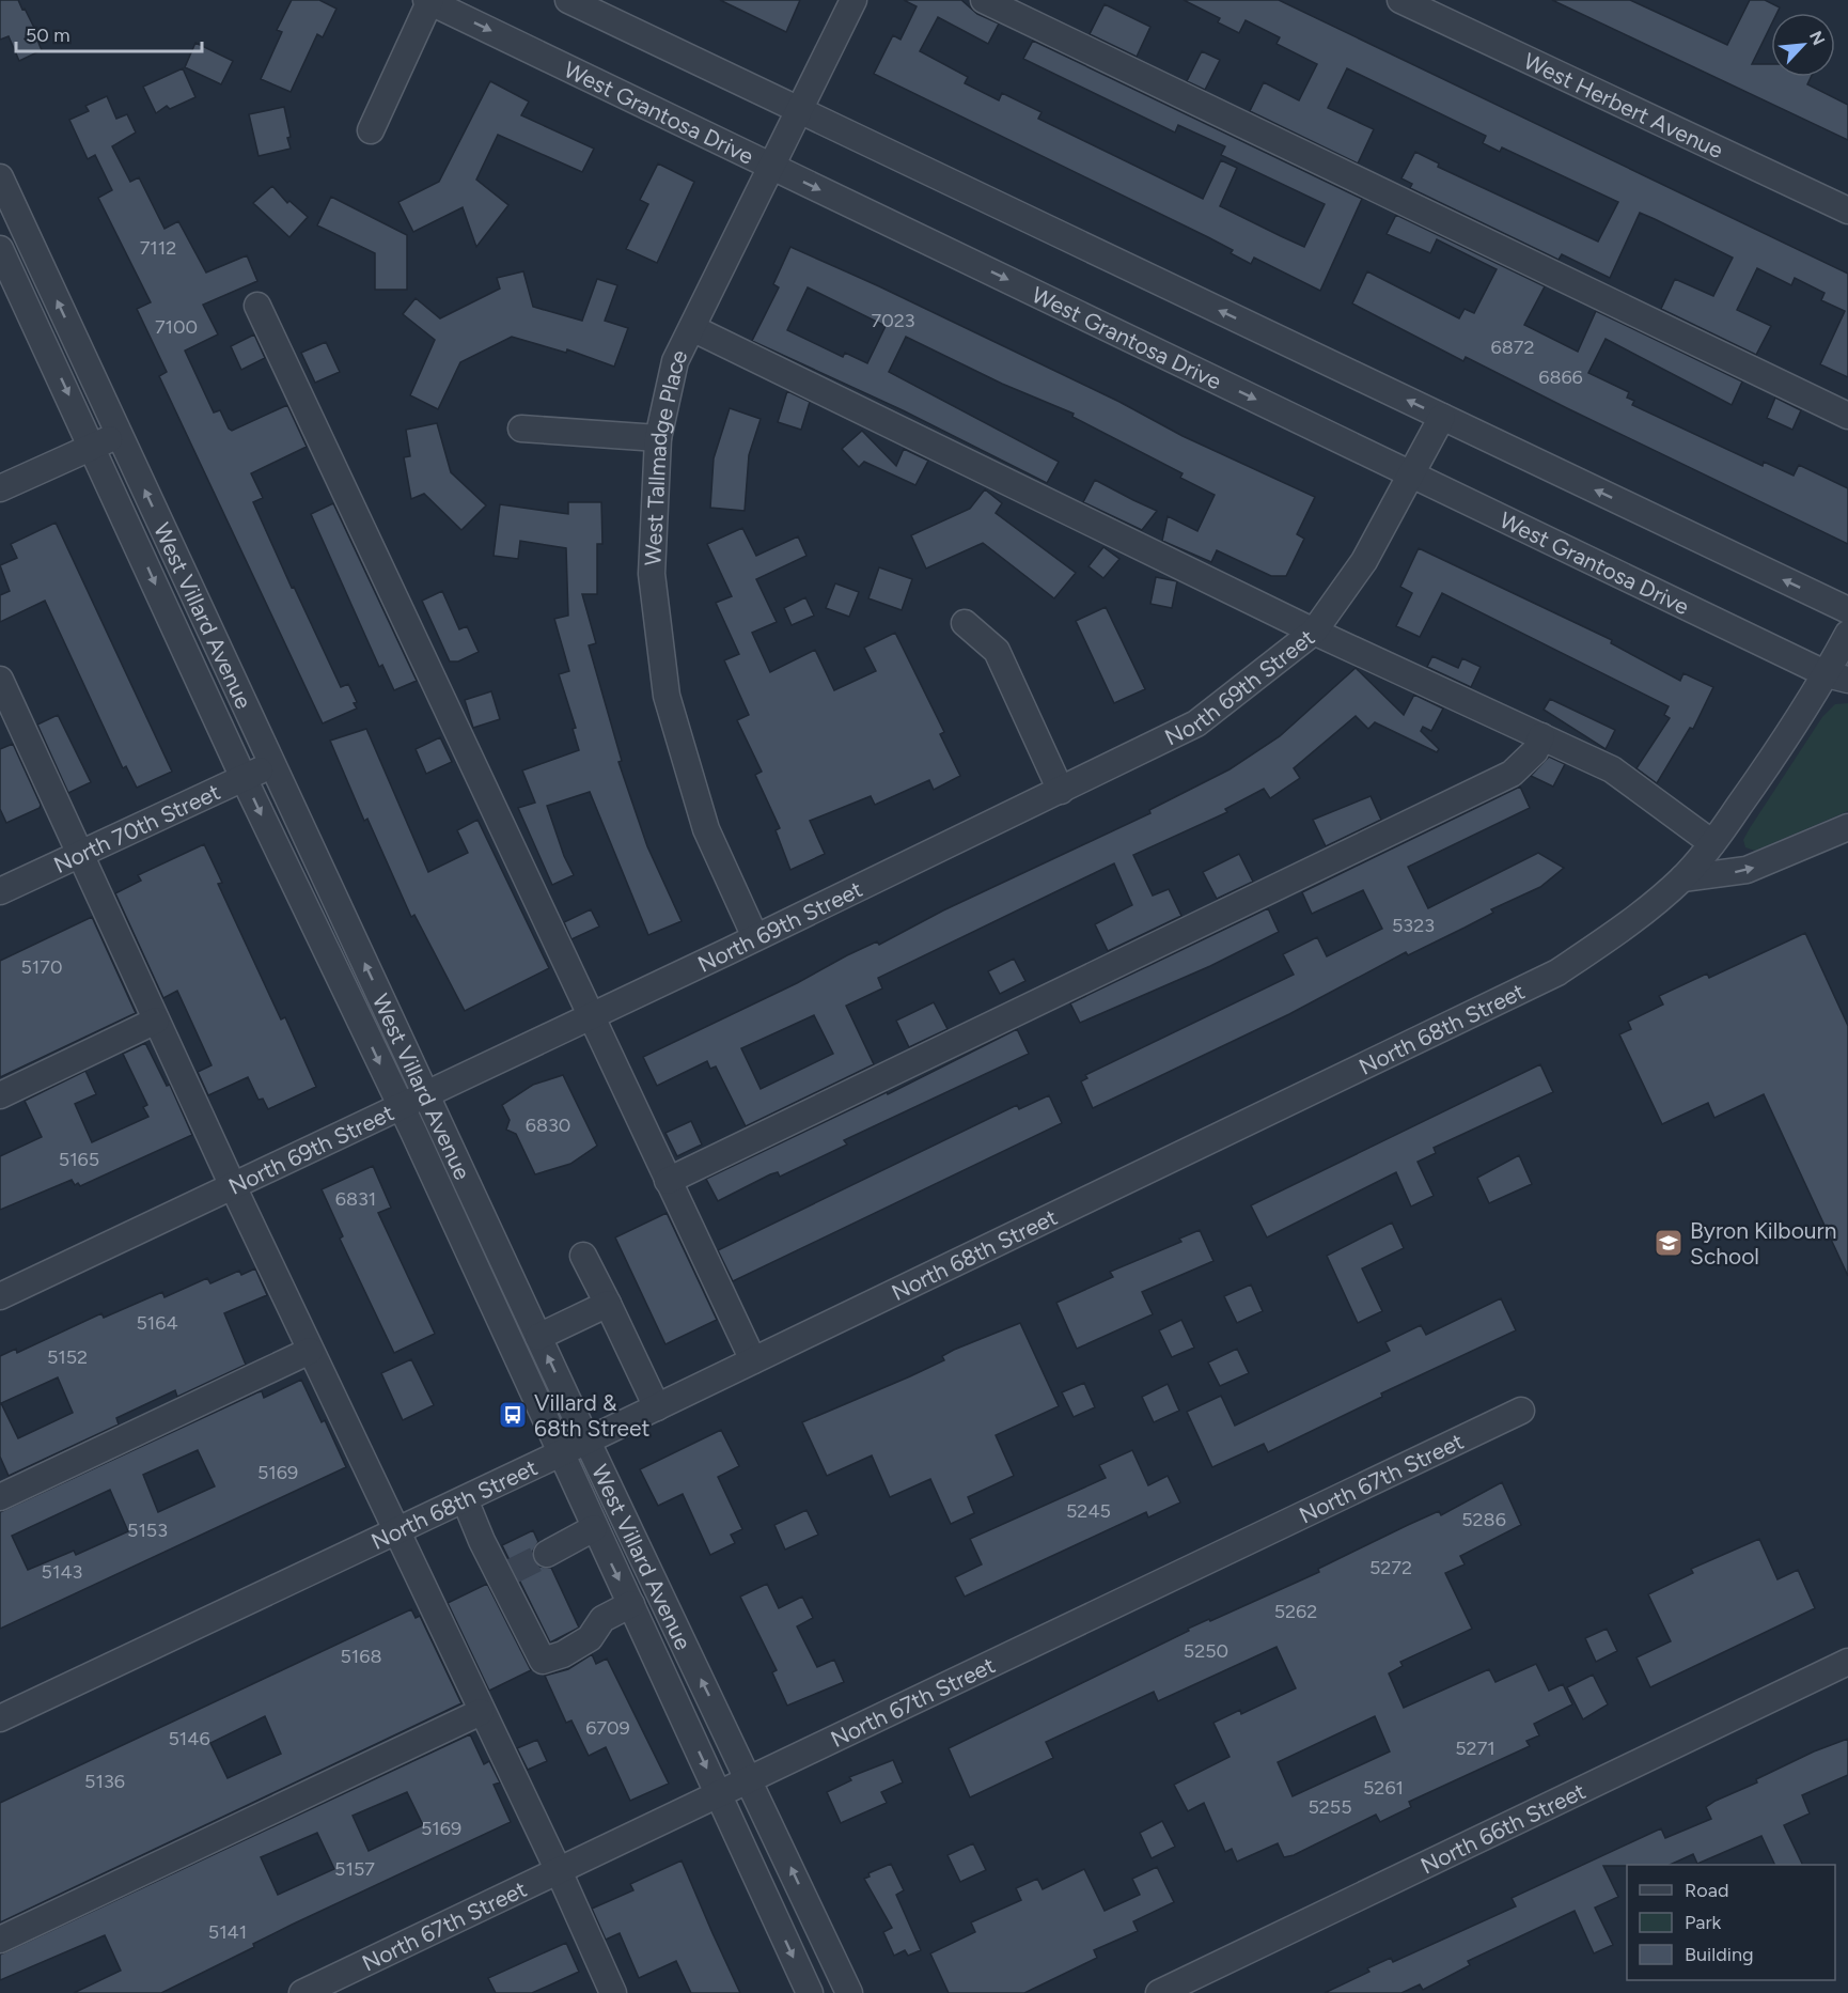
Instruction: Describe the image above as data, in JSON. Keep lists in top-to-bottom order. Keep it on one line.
{"streets":{"street":["West Herbert Avenue","West Grantosa Drive","West Tallmadge Place","West Villard Avenue","North 69th Street","North 70th Street","North 68th Street","North 67th Street","North 66th Street"]},"crossings":[["West Grantosa Drive","West Tallmadge Place"],["West Grantosa Drive","North 69th Street"],["West Grantosa Drive","North 68th Street"],["West Tallmadge Place","North 69th Street"],["West Villard Avenue","North 69th Street"],["West Villard Avenue","North 70th Street"],["West Villard Avenue","North 68th Street"],["West Villard Avenue","North 67th Street"]],"places":{"school or university":["Byron Kilbourn School"],"bus stop":["Villard & 68th Street"]},"house_numbers":["7112","7023","7100","6872","6866","5323","5170","6830","5165","6831","5164","5152","5169","5245","5286","5153","5272","5143","5262","5250","5168","6709","5146","5271","5136","5261","5255","5169","5157","5141"],"legend":["Road","Park","Building"],"scale_bar":"50 m","north":"top right"}
